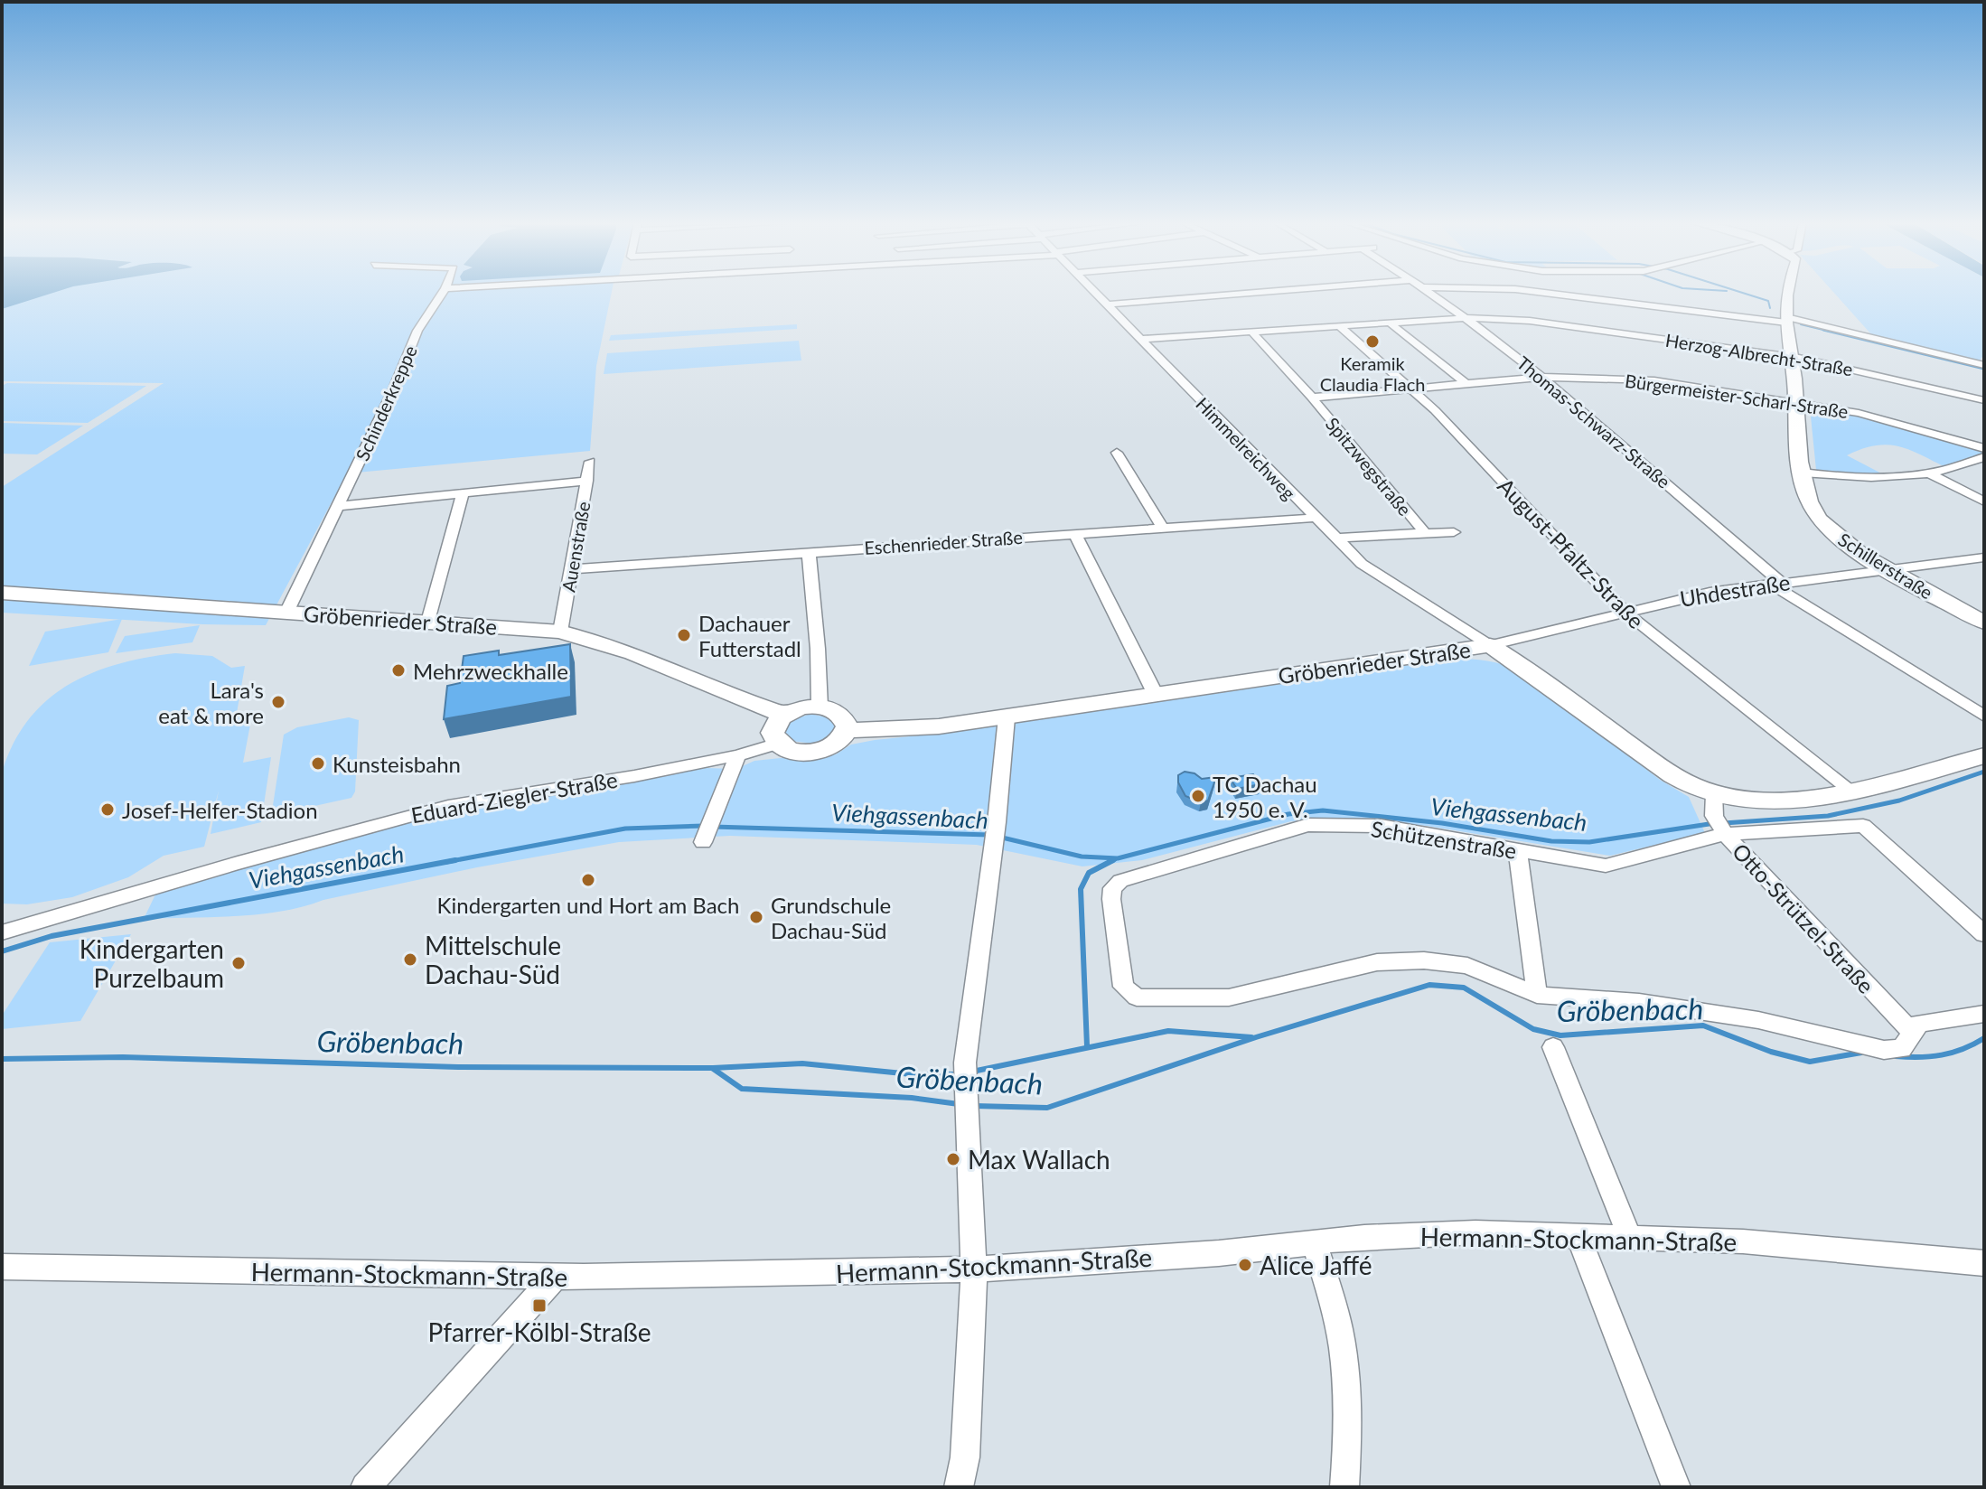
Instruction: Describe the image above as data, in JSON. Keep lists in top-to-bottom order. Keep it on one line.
{"streets":{"street":["Herzog-Albrecht-Straße","Bürgermeister-Scharl-Straße","Schinderkreppe","Thomas-Schwarz-Straße","Himmelreichweg","Spitzwegstraße","Eschenrieder Straße","Auenstraße","August-Pfaltz-Straße","Schillerstraße","Uhdestraße","Gröbenrieder Straße","Eduard-Ziegler-Straße","Schützenstraße","Otto-Strützel-Straße","Hermann-Stockmann-Straße"]},"crossings":[["Herzog-Albrecht-Straße","Thomas-Schwarz-Straße"],["Herzog-Albrecht-Straße","Himmelreichweg"],["Herzog-Albrecht-Straße","Spitzwegstraße"],["Herzog-Albrecht-Straße","August-Pfaltz-Straße"],["Herzog-Albrecht-Straße","Schillerstraße"],["Bürgermeister-Scharl-Straße","Thomas-Schwarz-Straße"],["Bürgermeister-Scharl-Straße","Spitzwegstraße"],["Bürgermeister-Scharl-Straße","August-Pfaltz-Straße"],["Bürgermeister-Scharl-Straße","Schillerstraße"],["Schinderkreppe","Gröbenrieder Straße"],["Thomas-Schwarz-Straße","Uhdestraße"],["Himmelreichweg","Spitzwegstraße"],["Himmelreichweg","Eschenrieder Straße"],["Himmelreichweg","Uhdestraße"],["Himmelreichweg","Gröbenrieder Straße"],["Eschenrieder Straße","Auenstraße"],["Auenstraße","Gröbenrieder Straße"],["August-Pfaltz-Straße","Uhdestraße"],["August-Pfaltz-Straße","Gröbenrieder Straße"],["Schillerstraße","Uhdestraße"],["Uhdestraße","Gröbenrieder Straße"],["Gröbenrieder Straße","Eduard-Ziegler-Straße"],["Gröbenrieder Straße","Schützenstraße"],["Gröbenrieder Straße","Otto-Strützel-Straße"],["Schützenstraße","Otto-Strützel-Straße"]],"water":["Viehgassenbach","Gröbenbach"],"places":{"other":["Keramik Claudia Flach","Dachauer Futterstadl","Mehrzweckhalle","Lara's eat & more","Kunsteisbahn","TC Dachau 1950 e. V.","Josef-Helfer-Stadion","Kindergarten und Hort am Bach","Grundschule Dachau-Süd","Mittelschule Dachau-Süd","Kindergarten Purzelbaum","Max Wallach","Alice Jaffé"],"transit":["Pfarrer-Kölbl-Straße"]}}
